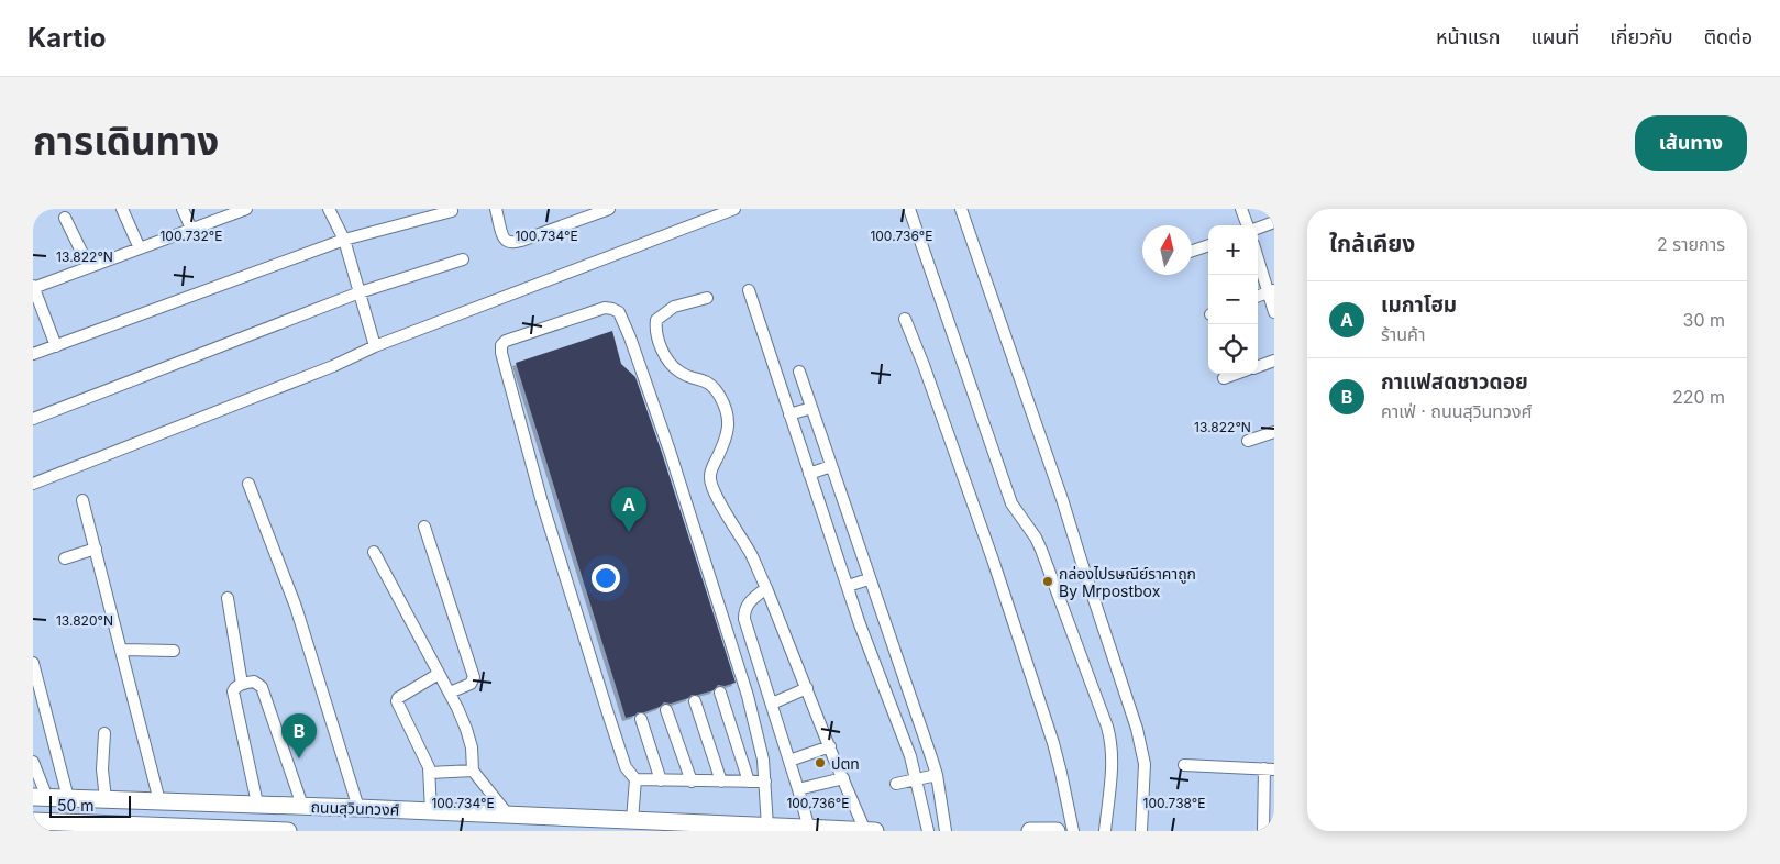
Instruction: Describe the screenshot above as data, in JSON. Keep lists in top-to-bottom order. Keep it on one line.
{"streets":{"highway":["ถนนสุวินทวงศ์"]},"places":["กล่องไปรษณีย์ราคาถูก By Mrpostbox","ปตท"],"scale_bar":"50 m","north":"top","page":{"header":"Kartio","nav":["หน้าแรก","แผนที่","เกี่ยวกับ","ติดต่อ"],"title":"การเดินทาง","buttons":"เส้นทาง","heading":["ใกล้เคียง","2 รายการ"],"map_buttons":["+","−"],"list":[{"mark":"A","name":"เมกาโฮม","note":"ร้านค้า","value":"30 m"},{"mark":"B","name":"กาแฟสดชาวดอย","note":"คาเฟ่ · ถนนสุวินทวงศ์","value":"220 m"}],"pins":["A","B"],"scale":"50 m"},"coordinates":["100.732°E","100.734°E","100.736°E","13.822°N","13.820°N","100.738°E"]}
